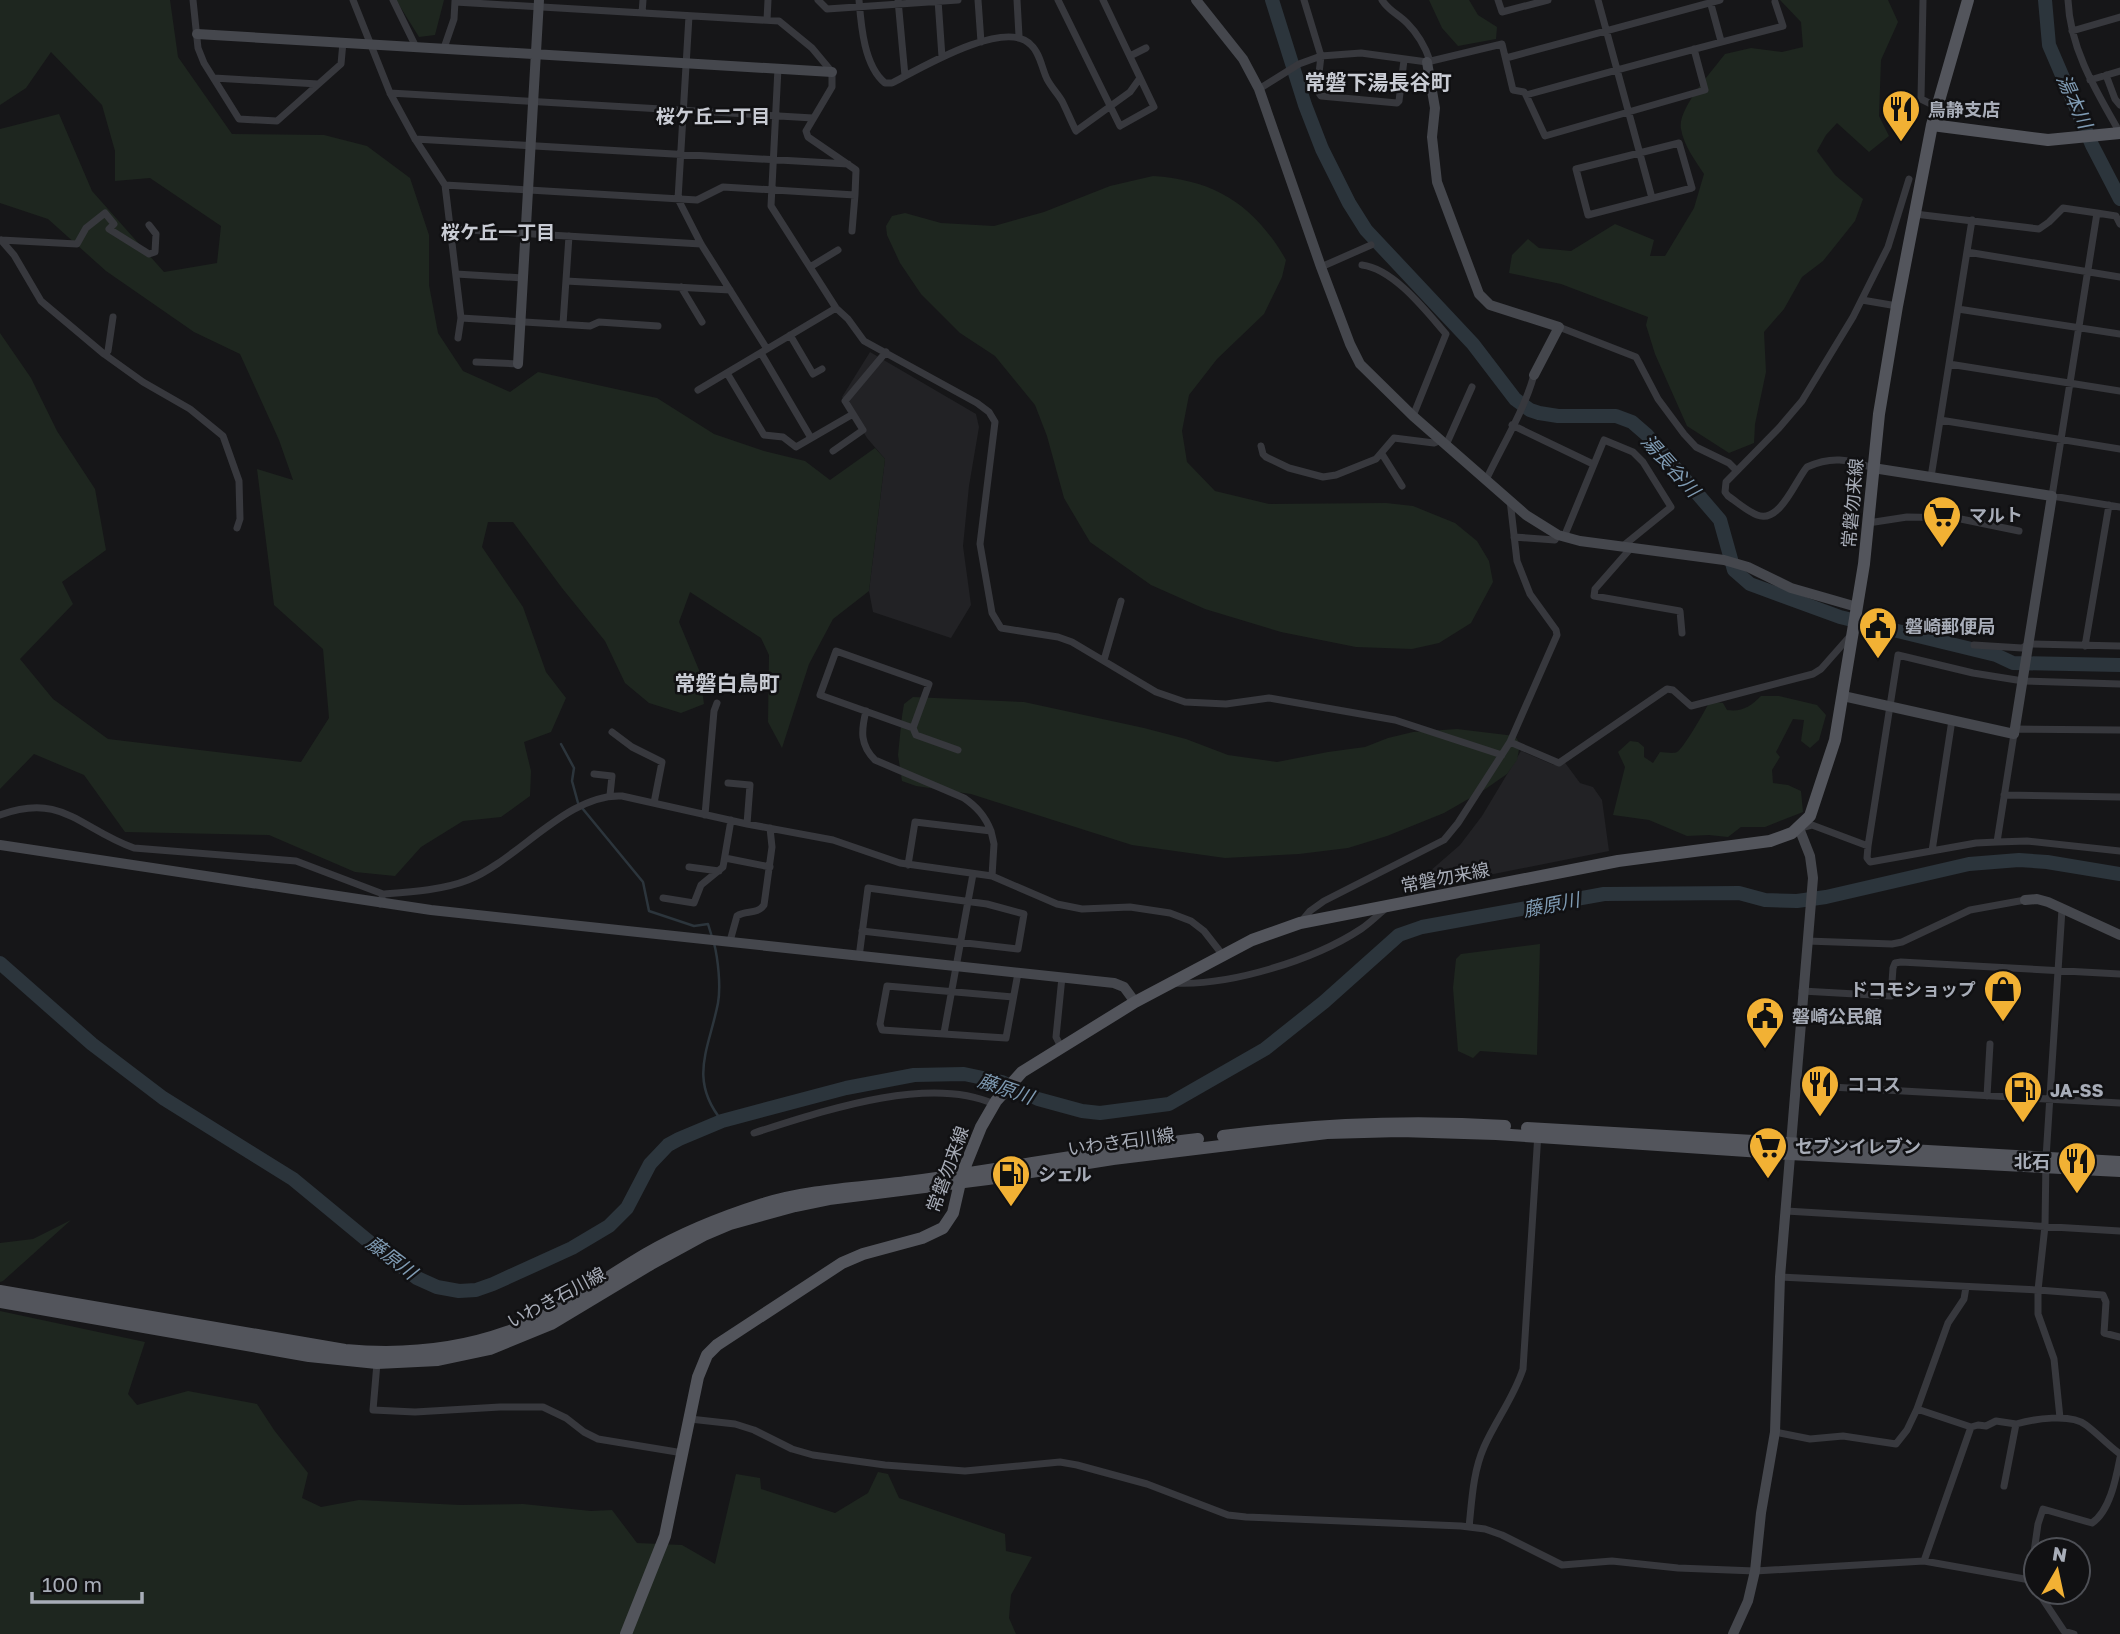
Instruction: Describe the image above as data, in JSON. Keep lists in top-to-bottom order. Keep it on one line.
{"streets":{"main road":["常磐勿来線","いわき石川線"]},"crossings":[["常磐勿来線","いわき石川線"]],"districts":["常磐下湯長谷町","桜ケ丘二丁目","桜ケ丘一丁目","常磐白鳥町"],"water":["湯本川","湯長谷川","藤原川"],"places":{"restaurant":["鳥静支店","ココス","北石"],"supermarket":["マルト","セブンイレブン"],"public building":["磐崎郵便局","磐崎公民館"],"shop":["ドコモショップ"],"fuel station":["JA-SS","シェル"]},"scale_bar":"100 m","north":"top"}
